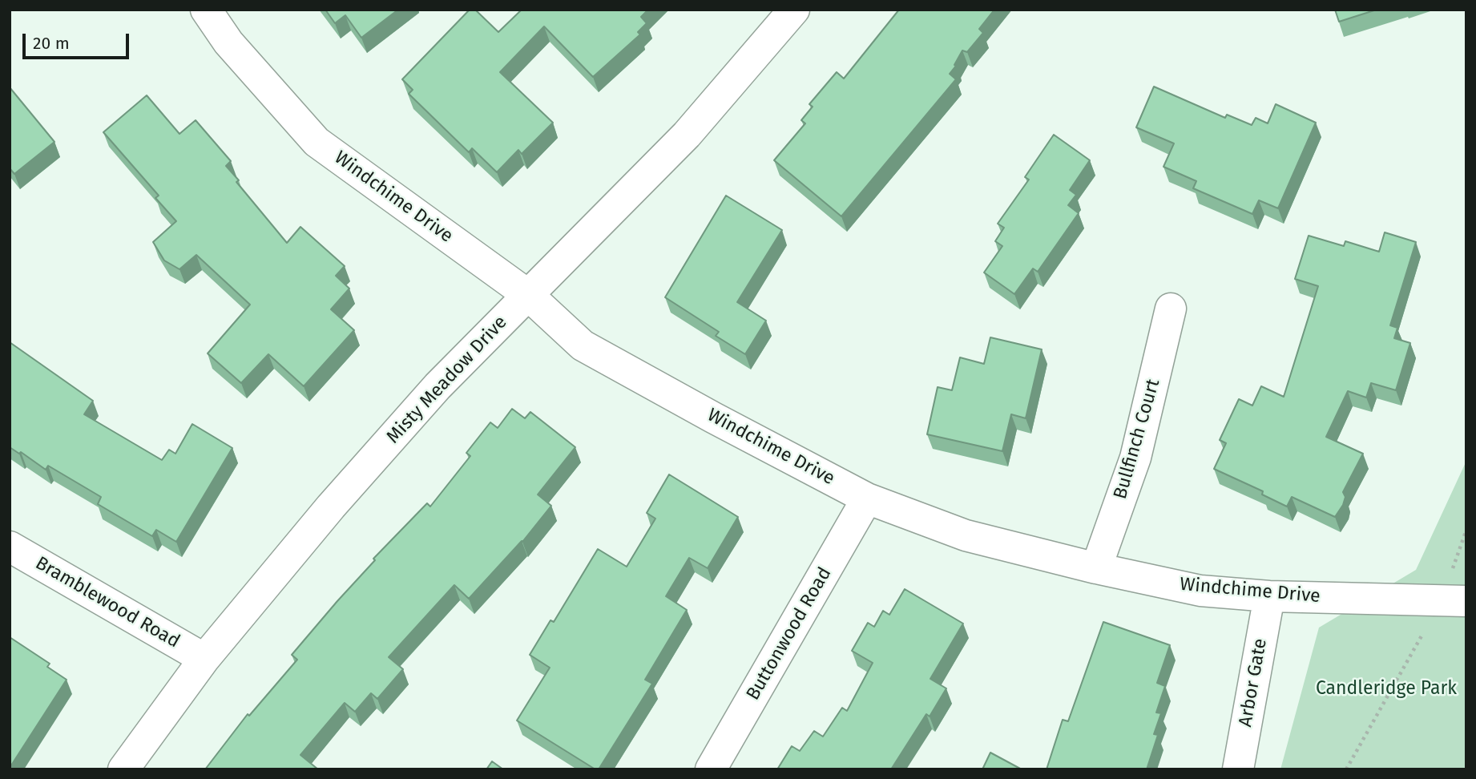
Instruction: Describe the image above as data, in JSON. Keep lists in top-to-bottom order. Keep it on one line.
{"streets":{"street":["Windchime Drive","Misty Meadow Drive","Bullfinch Court","Bramblewood Road","Buttonwood Road","Arbor Gate"]},"crossings":[["Windchime Drive","Misty Meadow Drive"],["Windchime Drive","Bullfinch Court"],["Windchime Drive","Buttonwood Road"],["Windchime Drive","Arbor Gate"],["Misty Meadow Drive","Bramblewood Road"]],"parks":["Candleridge Park"],"scale_bar":"20 m"}
